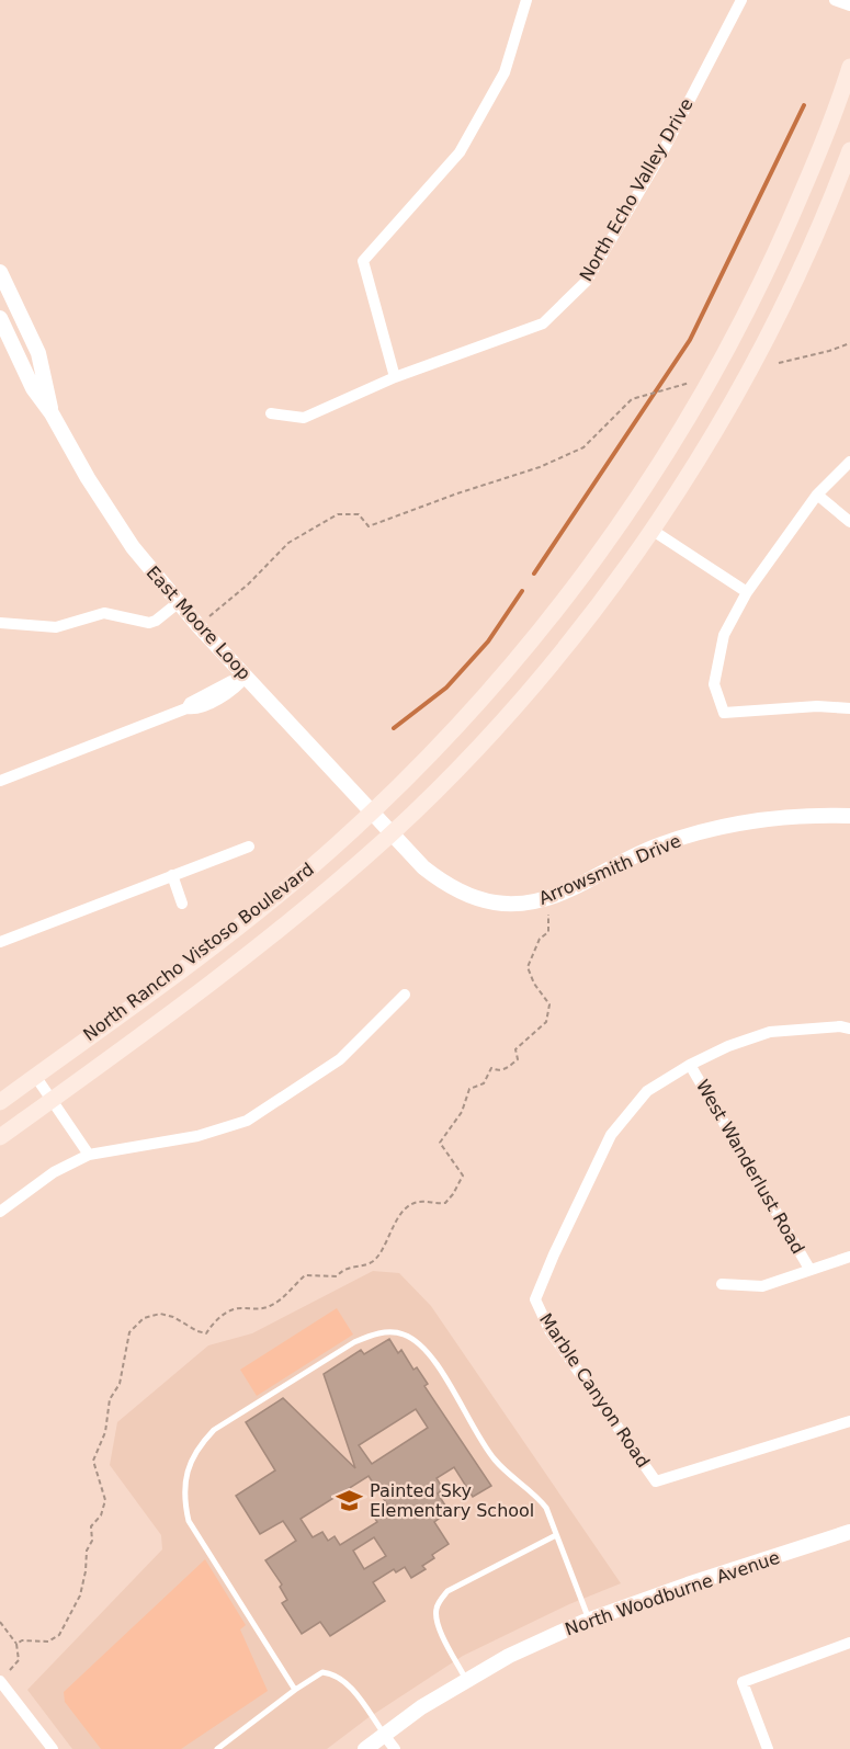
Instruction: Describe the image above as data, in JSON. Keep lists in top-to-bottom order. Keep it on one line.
{"streets":{"main road":["North Rancho Vistoso Boulevard"],"street":["North Echo Valley Drive","East Moore Loop","Arrowsmith Drive","West Wanderlust Road","Marble Canyon Road","North Woodburne Avenue"]},"crossings":[["East Moore Loop","Arrowsmith Drive"],["East Moore Loop","North Rancho Vistoso Boulevard"],["Arrowsmith Drive","North Rancho Vistoso Boulevard"],["West Wanderlust Road","Marble Canyon Road"]],"places":{"school or university":["Painted Sky Elementary School"]}}
